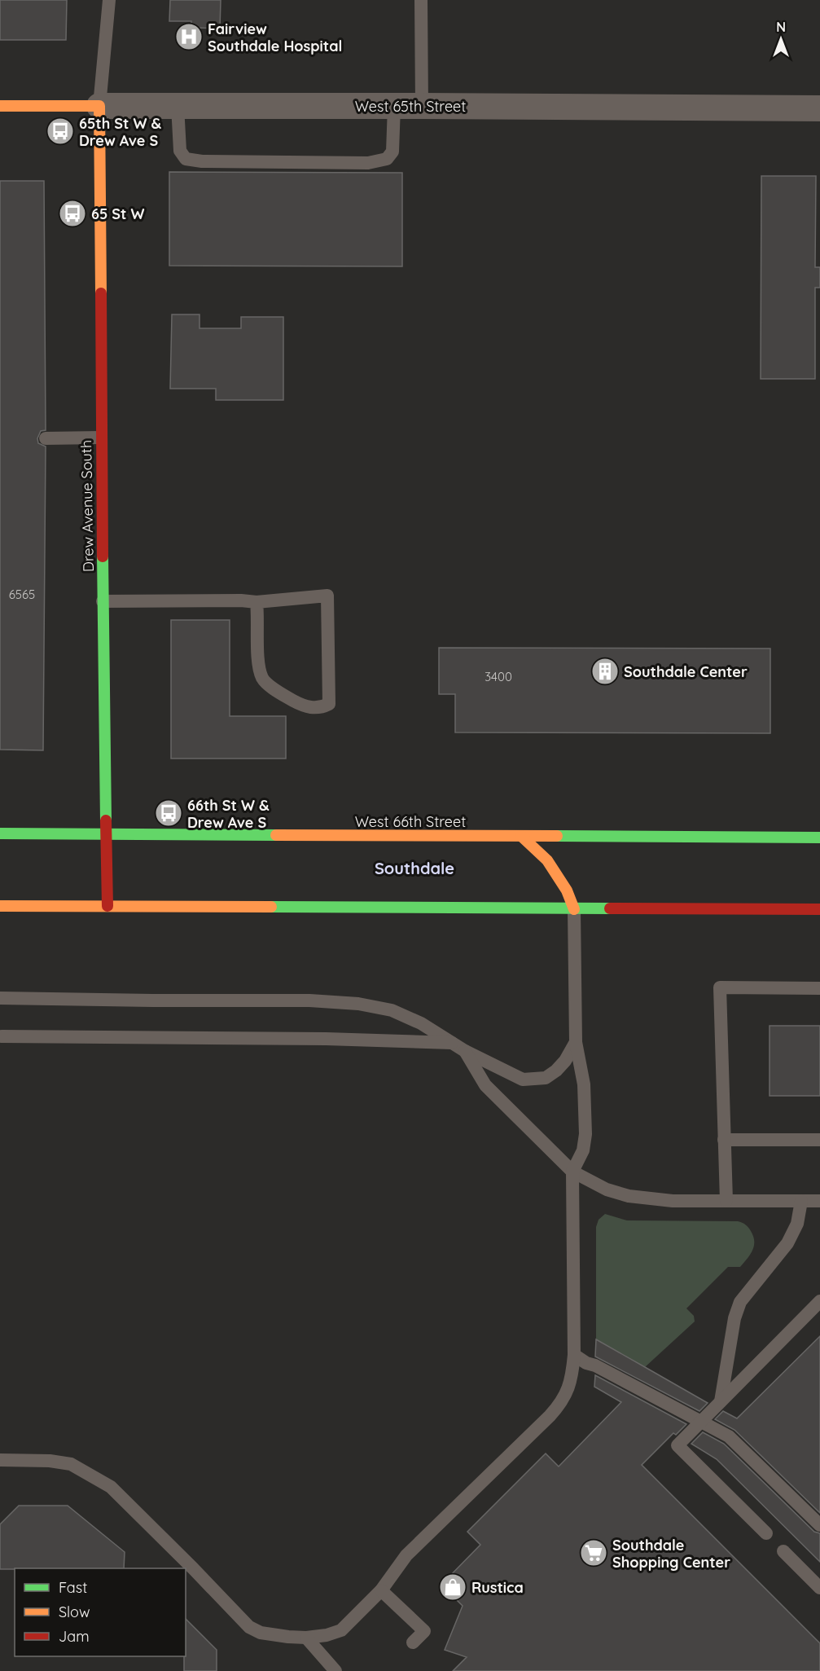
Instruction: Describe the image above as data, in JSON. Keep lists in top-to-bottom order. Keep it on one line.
{"streets":{"main road":["West 65th Street","Drew Avenue South","West 66th Street"]},"crossings":[["West 65th Street","Drew Avenue South"],["Drew Avenue South","West 66th Street"]],"districts":["Southdale"],"places":{"hospital":["Fairview Southdale Hospital"],"bus stop":["65th St W & Drew Ave S","65 St W","66th St W & Drew Ave S"],"building":["Southdale Center"],"supermarket":["Southdale Shopping Center"],"shop":["Rustica"]},"house_numbers":["6565","3400"],"legend":["Fast","Slow","Jam"],"north":"top"}
